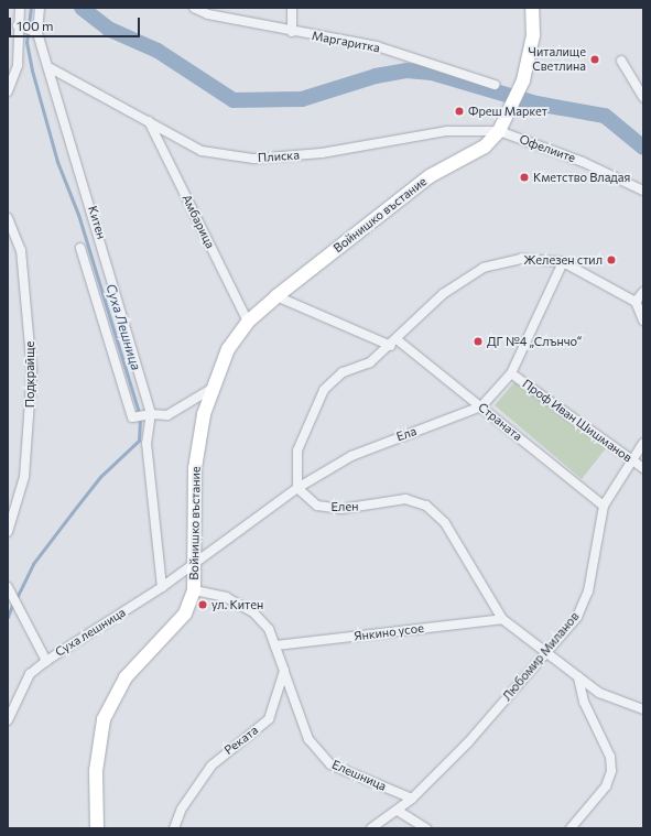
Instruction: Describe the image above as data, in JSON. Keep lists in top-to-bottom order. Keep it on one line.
{"streets":{"street":["Маргаритка","Офелиите","Плиска","Войнишко въстание","Амбарица","Китен","Подкрайще","Проф Иван Шишманов","Страната","Ела","Елен","Суха лешница","Янкино усое","Любомир Миланов","Реката","Елешница"]},"crossings":[["Офелиите","Плиска"],["Офелиите","Войнишко въстание"],["Плиска","Войнишко въстание"],["Плиска","Амбарица"],["Плиска","Китен"],["Войнишко въстание","Амбарица"],["Войнишко въстание","Страната"],["Войнишко въстание","Ела"],["Войнишко въстание","Суха лешница"],["Китен","Суха лешница"],["Проф Иван Шишманов","Ела"],["Проф Иван Шишманов","Любомир Миланов"],["Страната","Ела"],["Страната","Любомир Миланов"],["Ела","Елен"],["Ела","Суха лешница"],["Елен","Янкино усое"],["Елен","Любомир Миланов"],["Любомир Миланов","Елешница"],["Реката","Елешница"]],"water":["Суха Лешница"],"places":["Читалище Светлина","Фреш Маркет","Кметство Владая","Железен стил","ДГ №4 „Слънчо“","ул. Китен"],"scale_bar":"100 m"}
